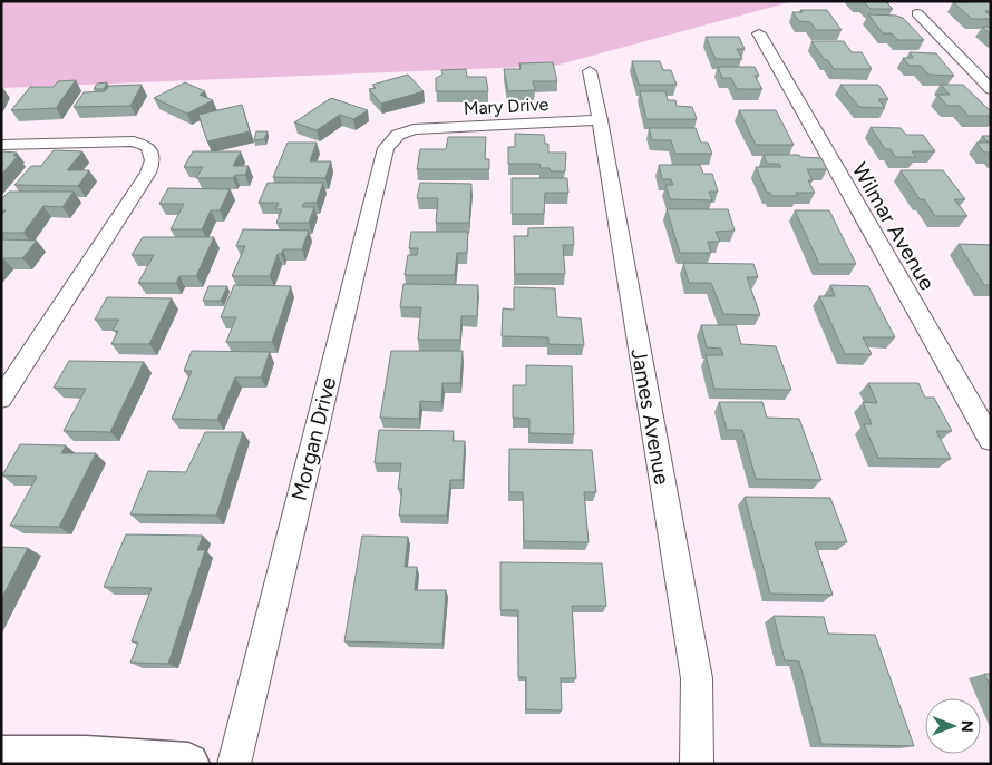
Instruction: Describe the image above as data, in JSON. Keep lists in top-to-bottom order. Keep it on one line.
{"streets":{"street":["Mary Drive","Wilmar Avenue","James Avenue","Morgan Drive"]},"crossings":[["Mary Drive","James Avenue"],["Mary Drive","Morgan Drive"]],"north":"right"}
